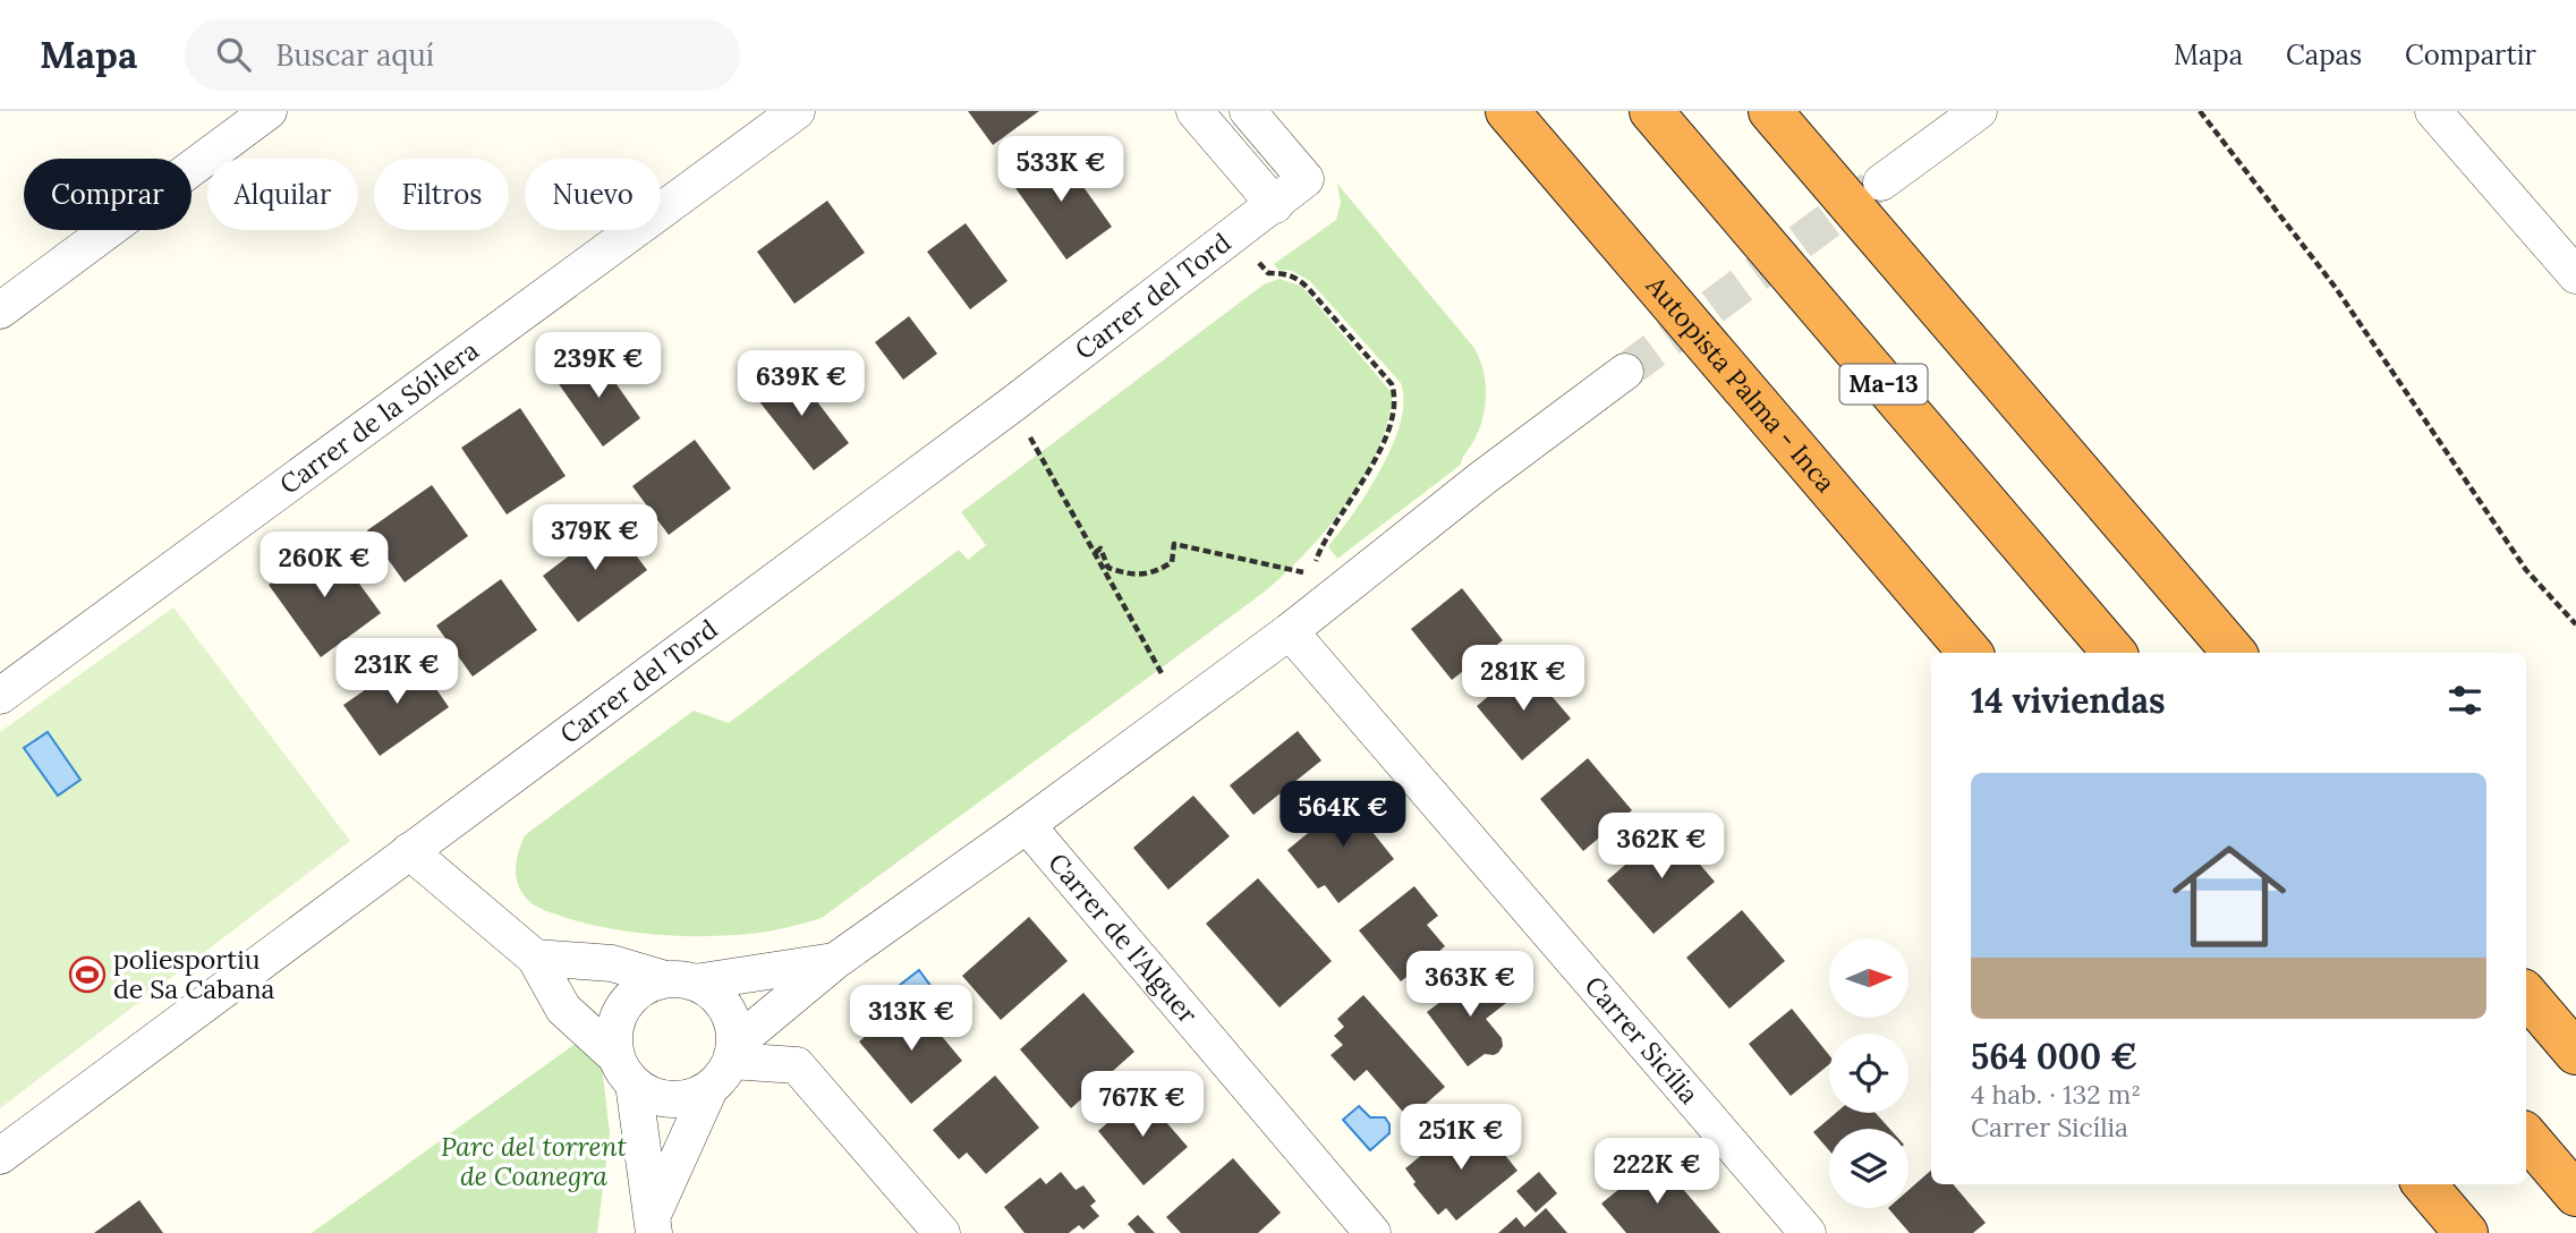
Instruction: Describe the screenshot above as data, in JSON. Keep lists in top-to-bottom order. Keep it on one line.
{"streets":{"highway":["Autopista Palma - Inca","Ma-13"],"street":["Carrer del Tord","Carrer de la Sól·lera","Carrer de l'Alguer","Carrer Sicília"]},"parks":["Parc del torrent de Coanegra"],"places":{"sports":["poliesportiu de Sa Cabana"]},"north":"right","page":{"header":"Mapa","search":"Buscar aquí","nav":["Mapa","Capas","Compartir"],"price":["533K €","239K €","639K €","379K €","260K €","231K €","281K €","564K €","362K €","363K €","313K €","767K €","251K €","222K €"],"chip":["Comprar","Alquilar","Filtros","Nuevo"],"heading":"14 viviendas","list":[{"name":"564 000 €","note":"4 hab. · 132 m² · Carrer Sicília"}]}}
